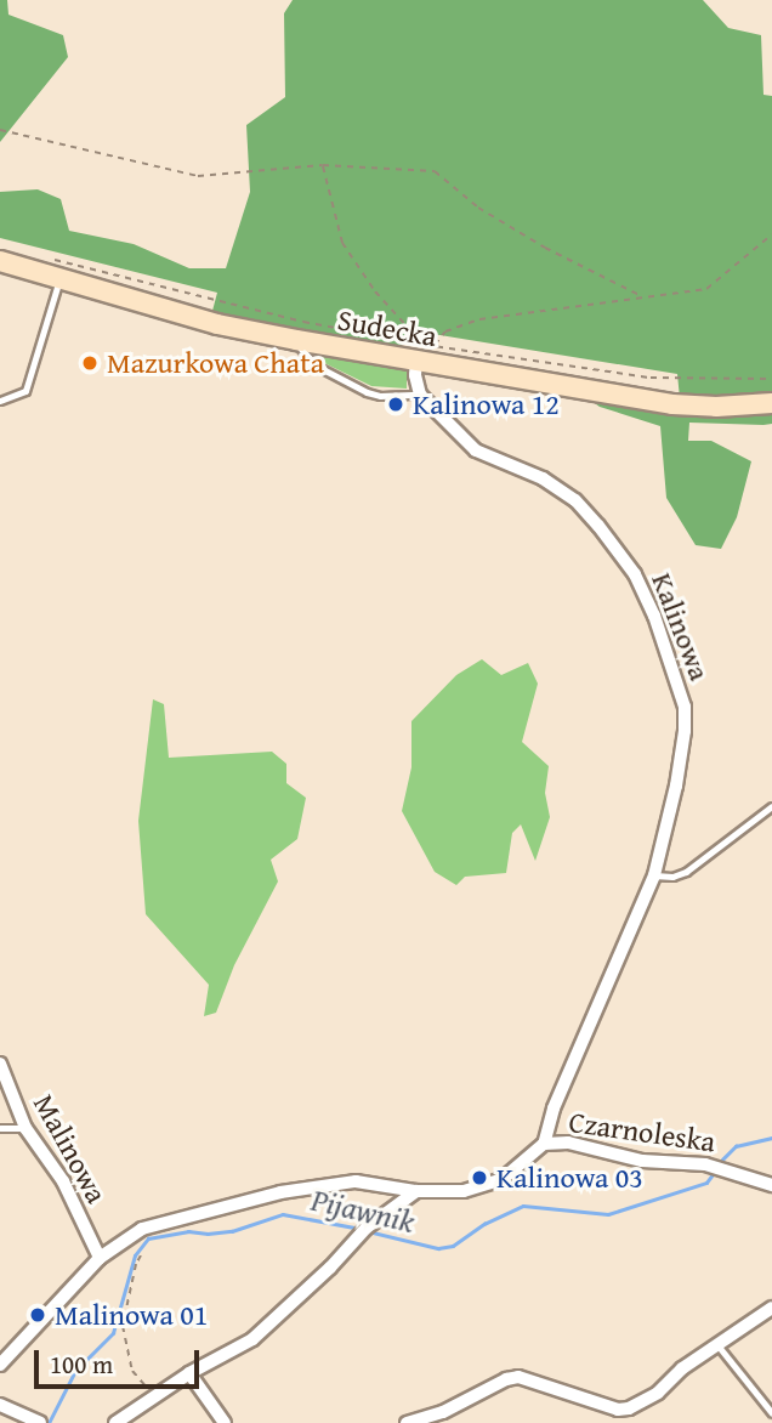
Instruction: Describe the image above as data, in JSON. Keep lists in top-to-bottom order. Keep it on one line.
{"streets":{"main road":["Sudecka"],"street":["Kalinowa","Czarnoleska","Malinowa"]},"crossings":[["Kalinowa","Czarnoleska"],["Czarnoleska","Malinowa"]],"water":["Pijawnik"],"places":["Mazurkowa Chata","Kalinowa 12","Kalinowa 03","Malinowa 01"],"scale_bar":"100 m"}
